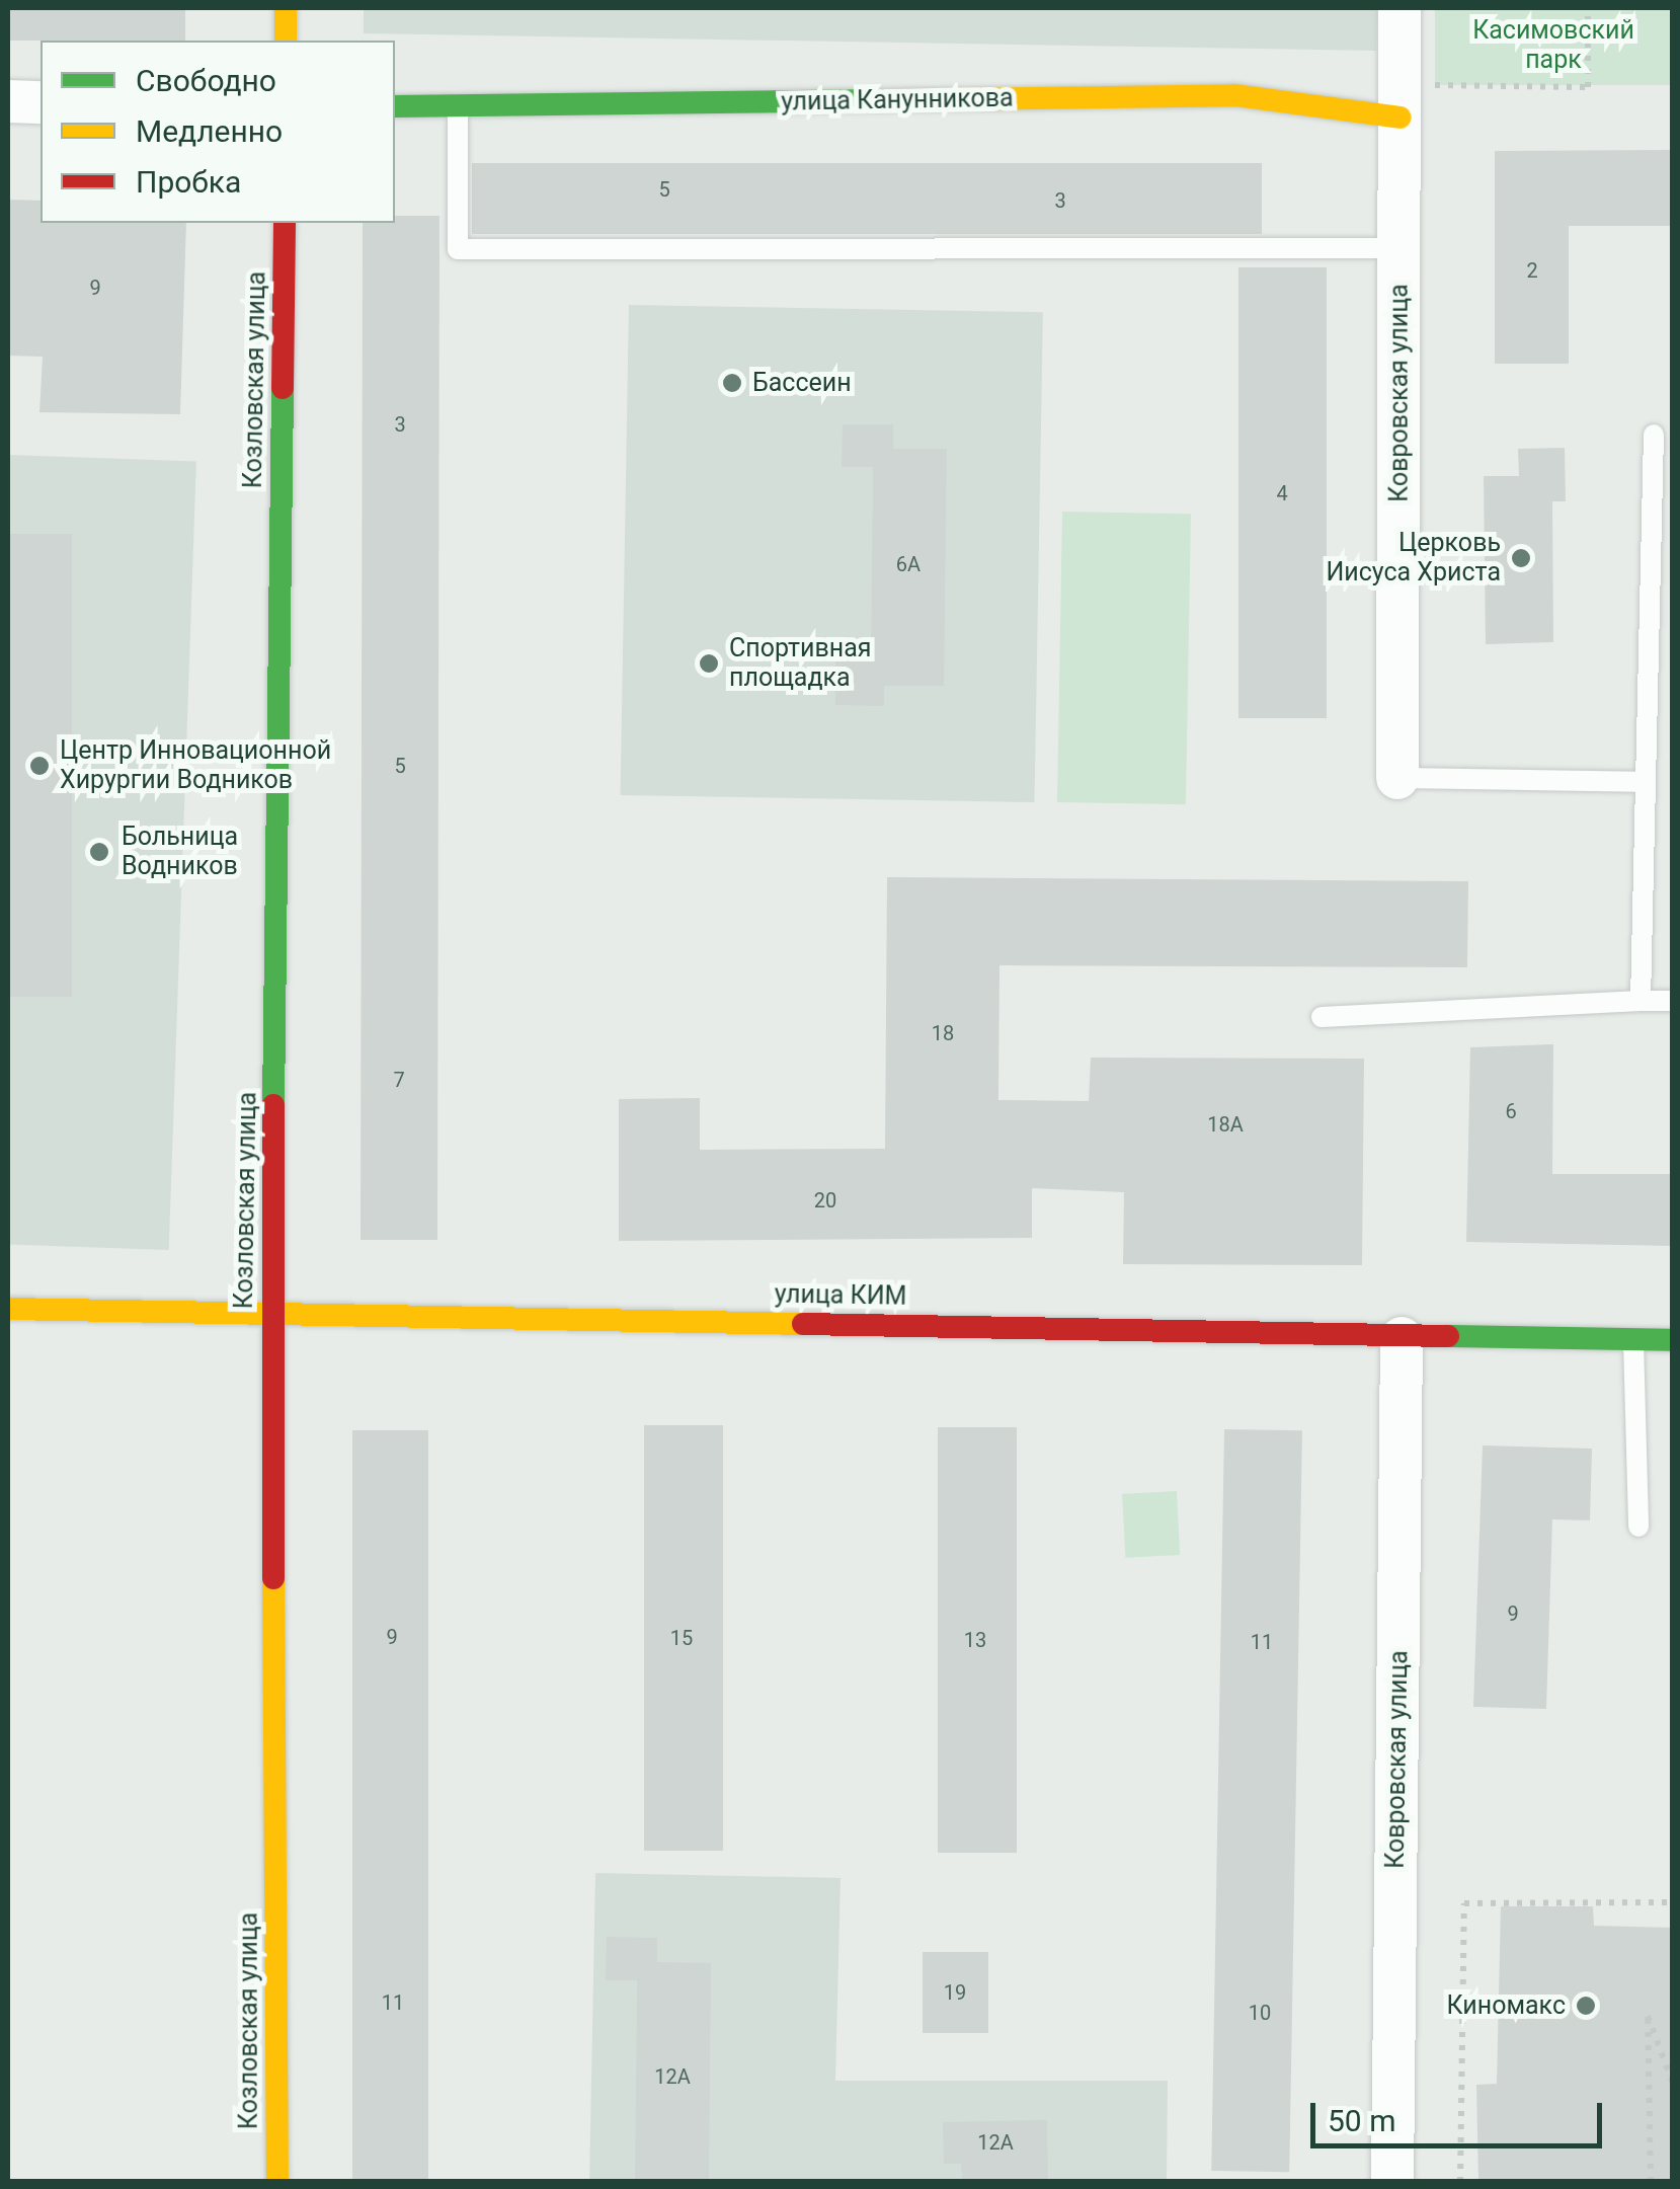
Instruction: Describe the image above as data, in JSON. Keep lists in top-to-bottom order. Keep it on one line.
{"streets":{"street":["улица Канунникова","Козловская улица","Ковровская улица","улица КИМ"]},"crossings":[["улица Канунникова","Ковровская улица"],["Козловская улица","улица КИМ"],["Ковровская улица","улица КИМ"]],"parks":["Касимовский парк"],"places":["Бассеин","Церковь Иисуса Христа","Спортивная площадка","Центр Инновационной Хирургии Водников","Больница Водников","Киномакс"],"house_numbers":["5","3","2","9","3","4","6А","5","18","7","6","18А","20","9","9","15","13","11","19","11","10","12А","12А"],"legend":["Свободно","Медленно","Пробка"],"scale_bar":"50 m"}
